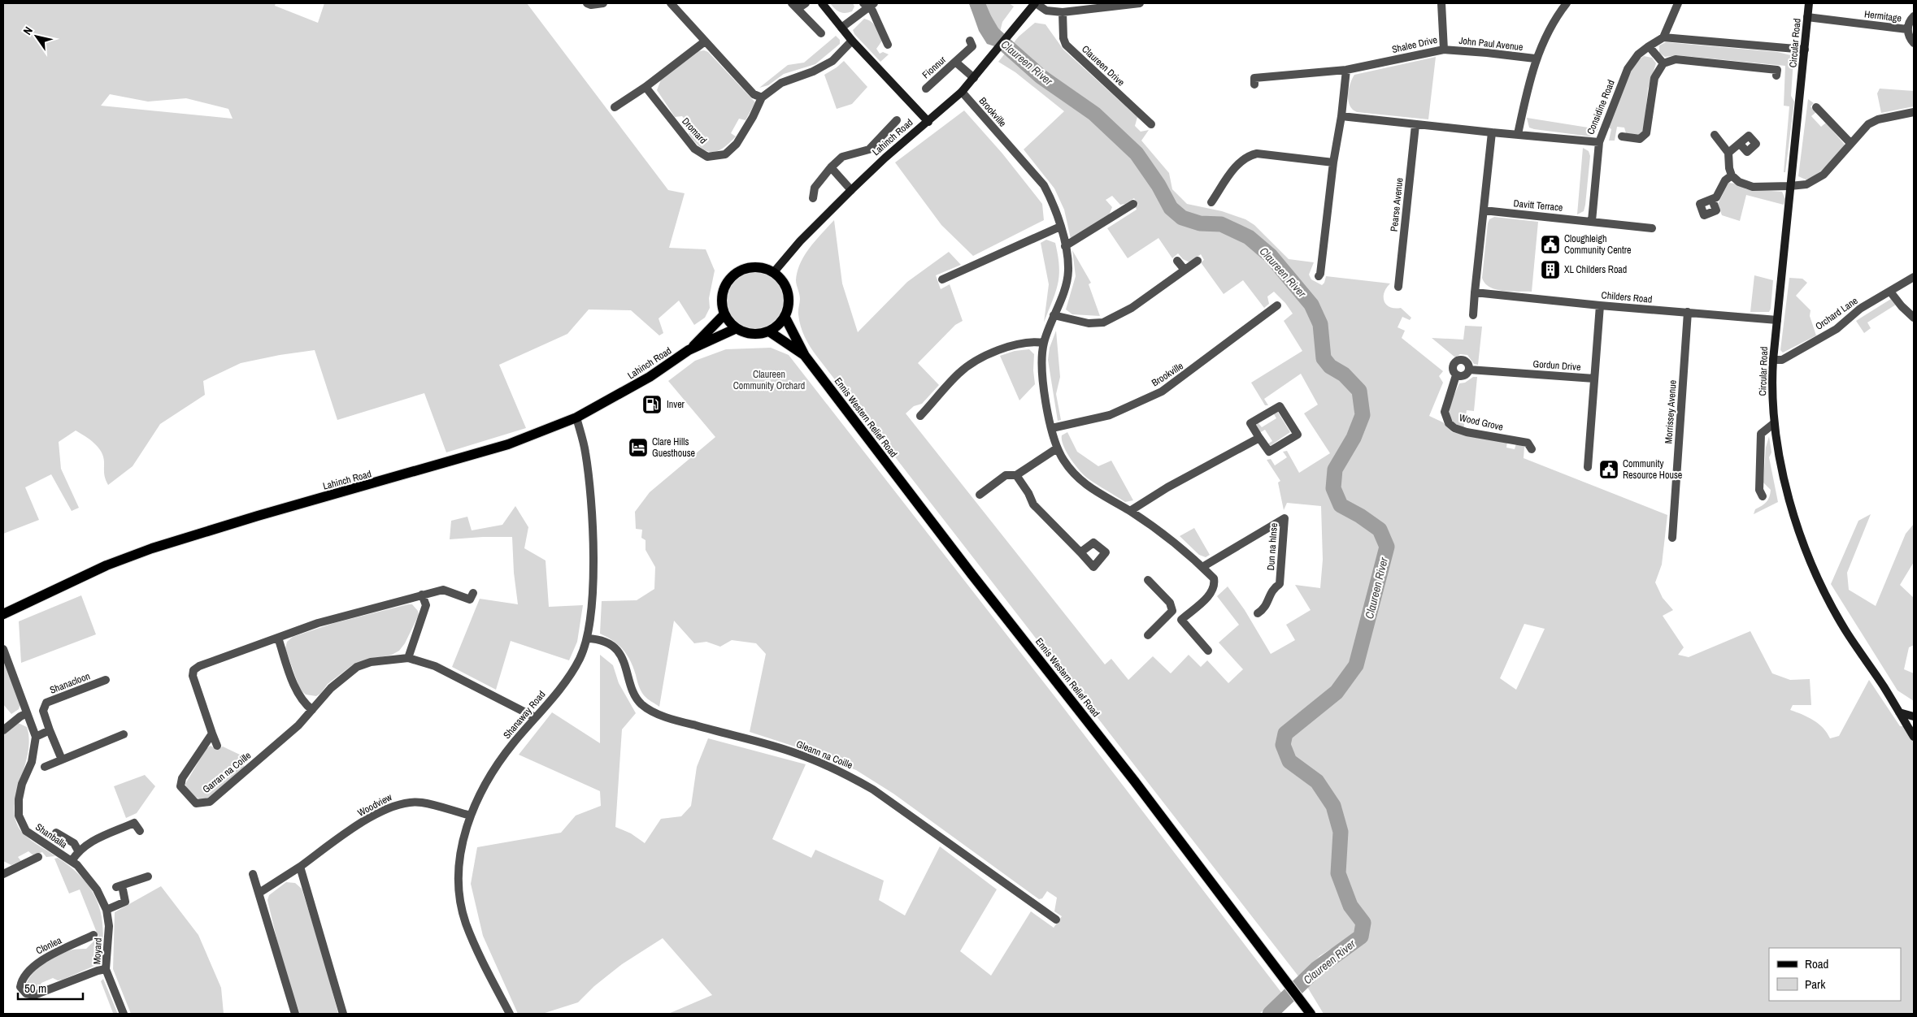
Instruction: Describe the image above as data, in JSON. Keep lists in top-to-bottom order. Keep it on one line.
{"streets":{"main road":["Circular Road","Lahinch Road","Ennis Western Relief Road"],"street":["Hermitage","John Paul Avenue","Shalee Drive","Claureen Drive","Fionnur","Considine Road","Brookville","Dromard","Pearse Avenue","Davitt Terrace","Childers Road","Orchard Lane","Gordun Drive","Morrissey Avenue","Wood Grove","Dun na hInse","Shanacloon","Shanaway Road","Gleann na Coille","Garran na Coille","Woodview","Shanballa","Clonlea","Moyard"]},"crossings":[["Hermitage","Circular Road"],["Circular Road","Childers Road"],["Circular Road","Orchard Lane"],["John Paul Avenue","Shalee Drive"],["John Paul Avenue","Considine Road"],["Fionnur","Lahinch Road"],["Brookville","Lahinch Road"],["Lahinch Road","Ennis Western Relief Road"],["Lahinch Road","Shanaway Road"],["Childers Road","Gordun Drive"],["Childers Road","Morrissey Avenue"],["Gordun Drive","Wood Grove"],["Shanaway Road","Gleann na Coille"],["Shanaway Road","Garran na Coille"],["Shanaway Road","Woodview"],["Shanballa","Moyard"],["Clonlea","Moyard"]],"water":["Claureen River"],"parks":["Claureen Community Orchard"],"places":{"public building":["Cloughleigh Community Centre","Community Resource House"],"building":["XL Childers Road"],"fuel station":["Inver"],"hotel":["Clare Hills Guesthouse"]},"legend":["Road","Park"],"scale_bar":"50 m","north":"top left"}
